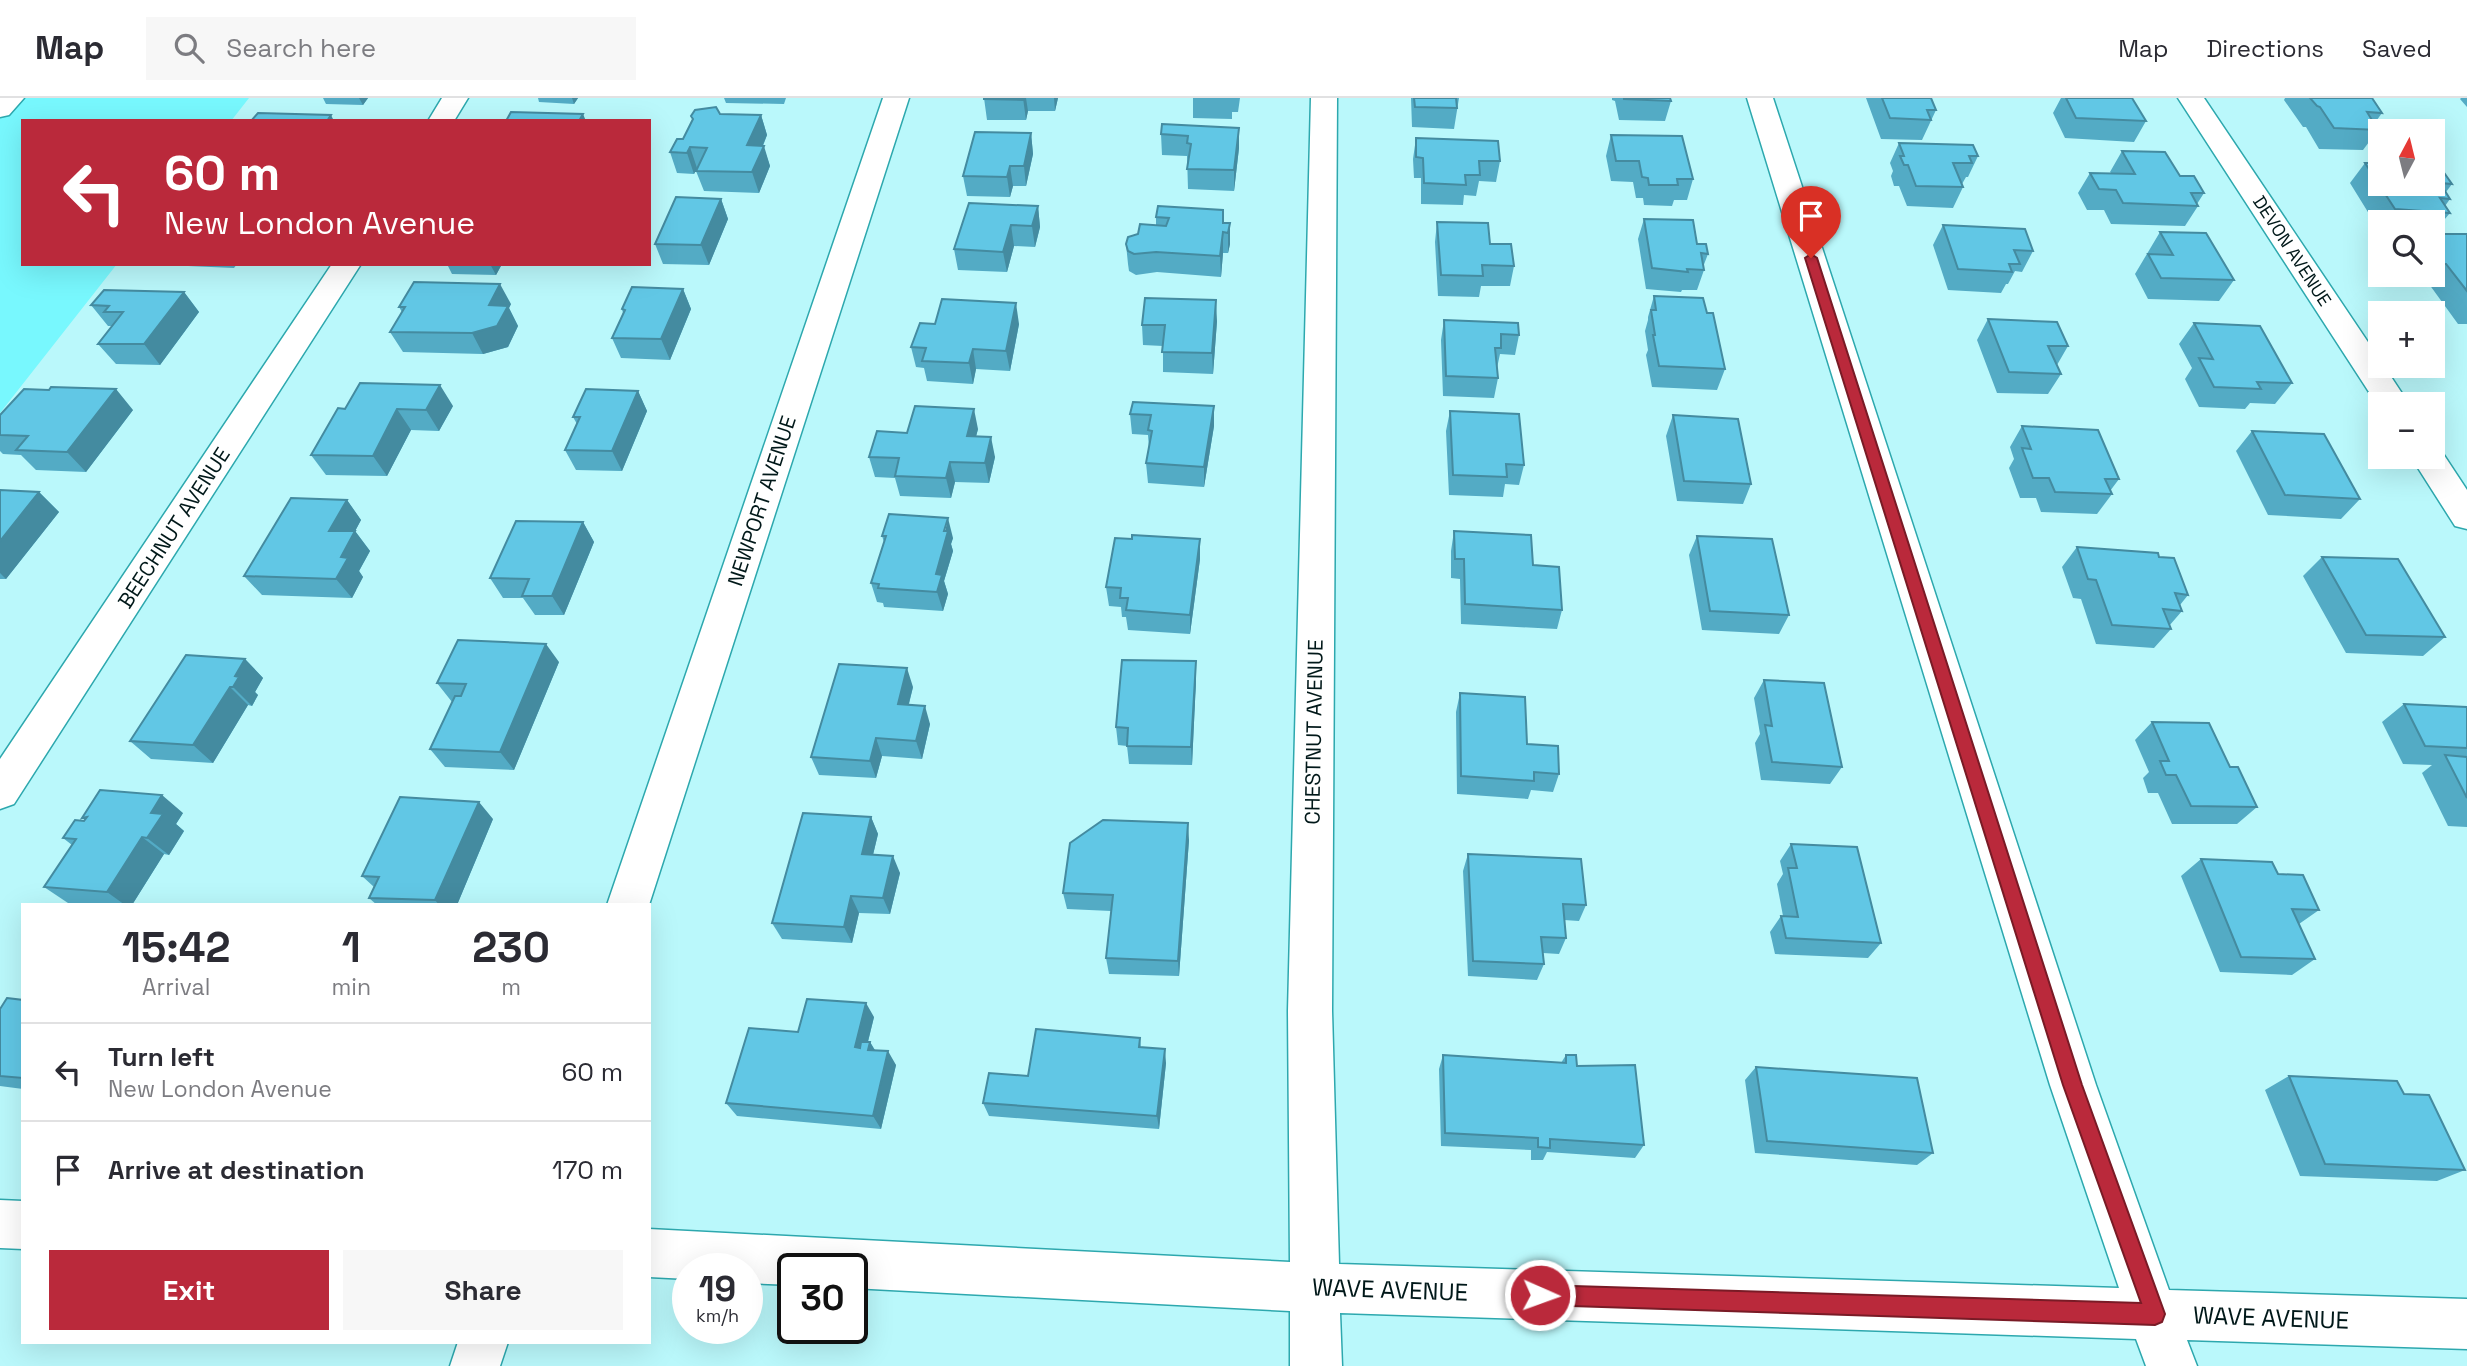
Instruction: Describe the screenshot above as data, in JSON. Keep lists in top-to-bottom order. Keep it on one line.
{"streets":{"street":["DEVON AVENUE","NEWPORT AVENUE","BEECHNUT AVENUE","CHESTNUT AVENUE","WAVE AVENUE"]},"crossings":[["CHESTNUT AVENUE","WAVE AVENUE"]],"north":"top","page":{"header":"Map","search":"Search here","nav":["Map","Directions","Saved"],"map_buttons":["+","−"],"turn":["60 m","New London Avenue"],"eta":["15:42","Arrival","1","min","230","m"],"list":[{"name":"Turn left","note":"New London Avenue","value":"60 m"},{"name":"Arrive at destination","value":"170 m"}],"buttons":["Exit","Share"],"speed":"19 km/h","limit":"30"}}
